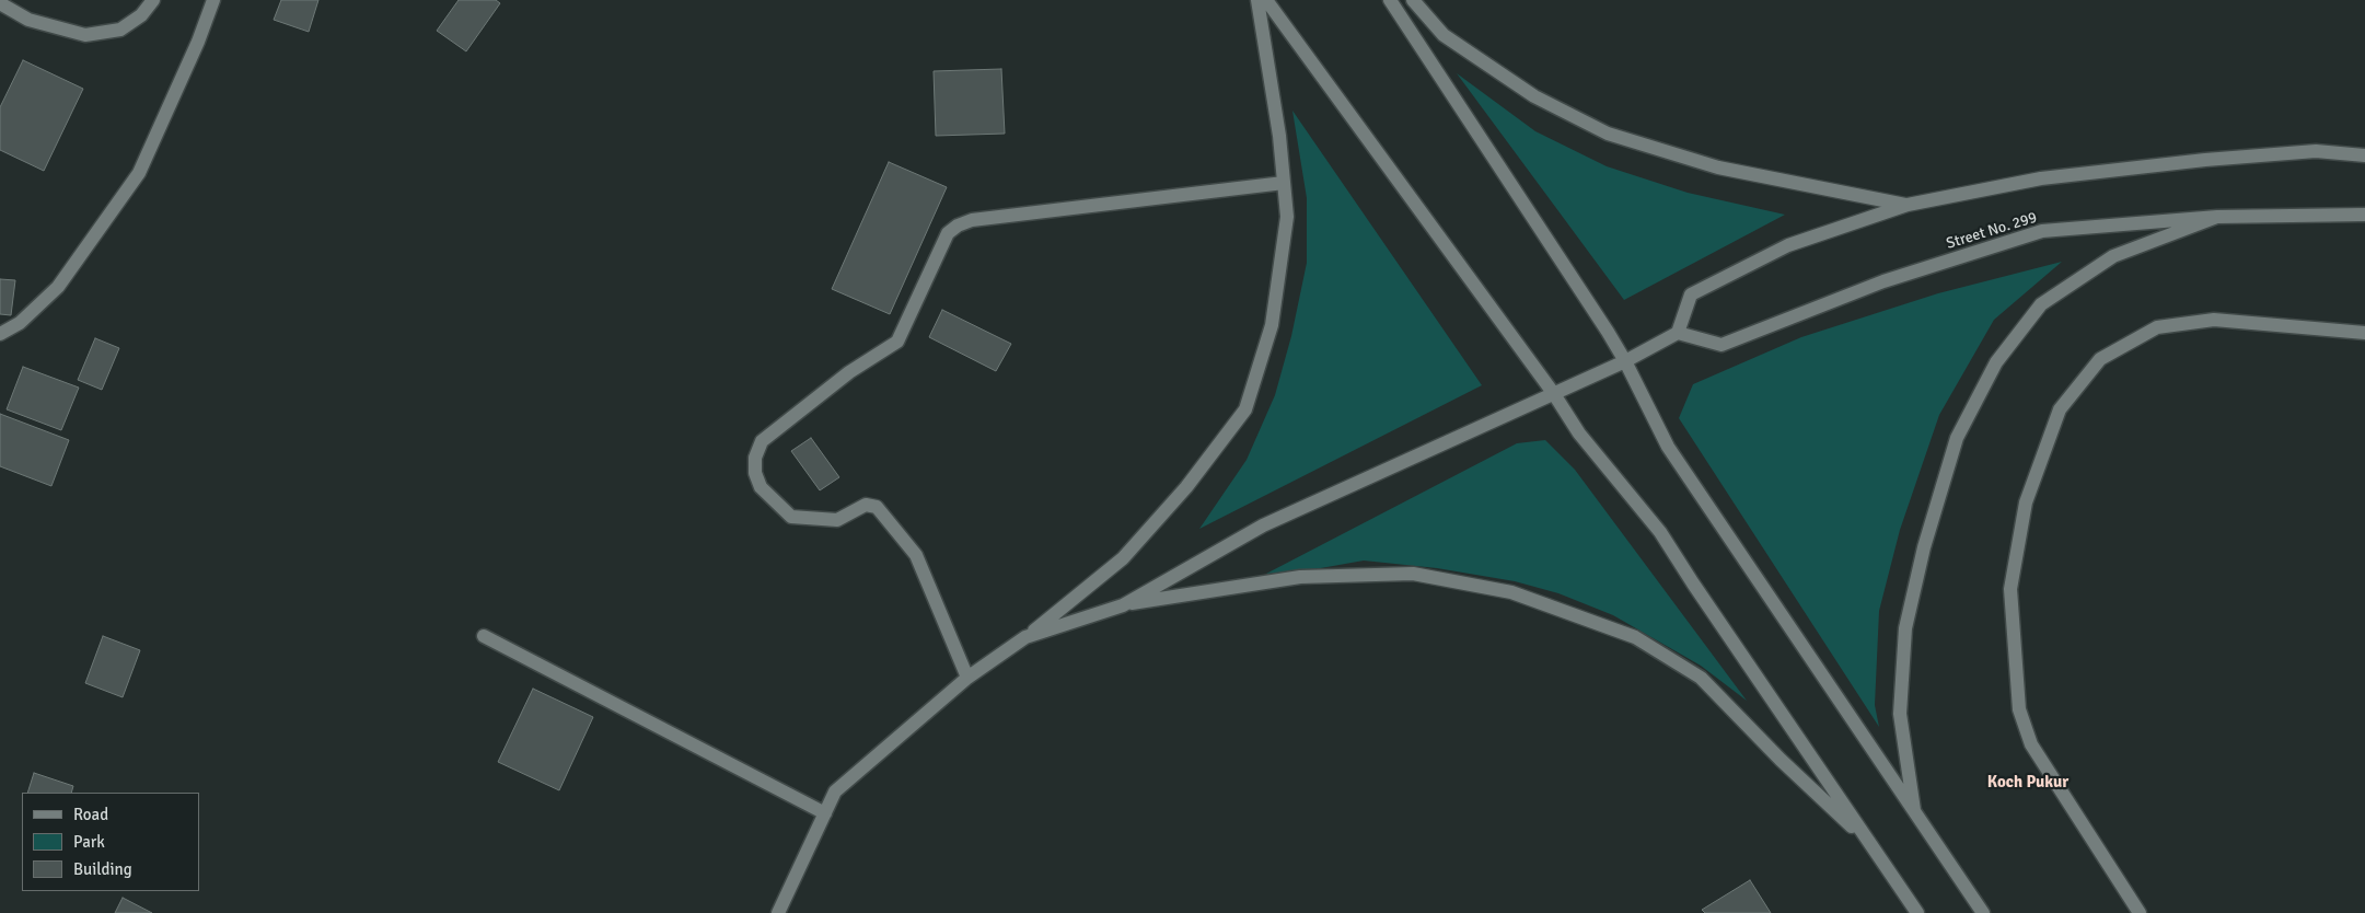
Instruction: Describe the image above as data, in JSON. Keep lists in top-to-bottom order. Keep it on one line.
{"streets":{"street":["Street No. 299"]},"districts":["Koch Pukur"],"legend":["Road","Park","Building"]}
